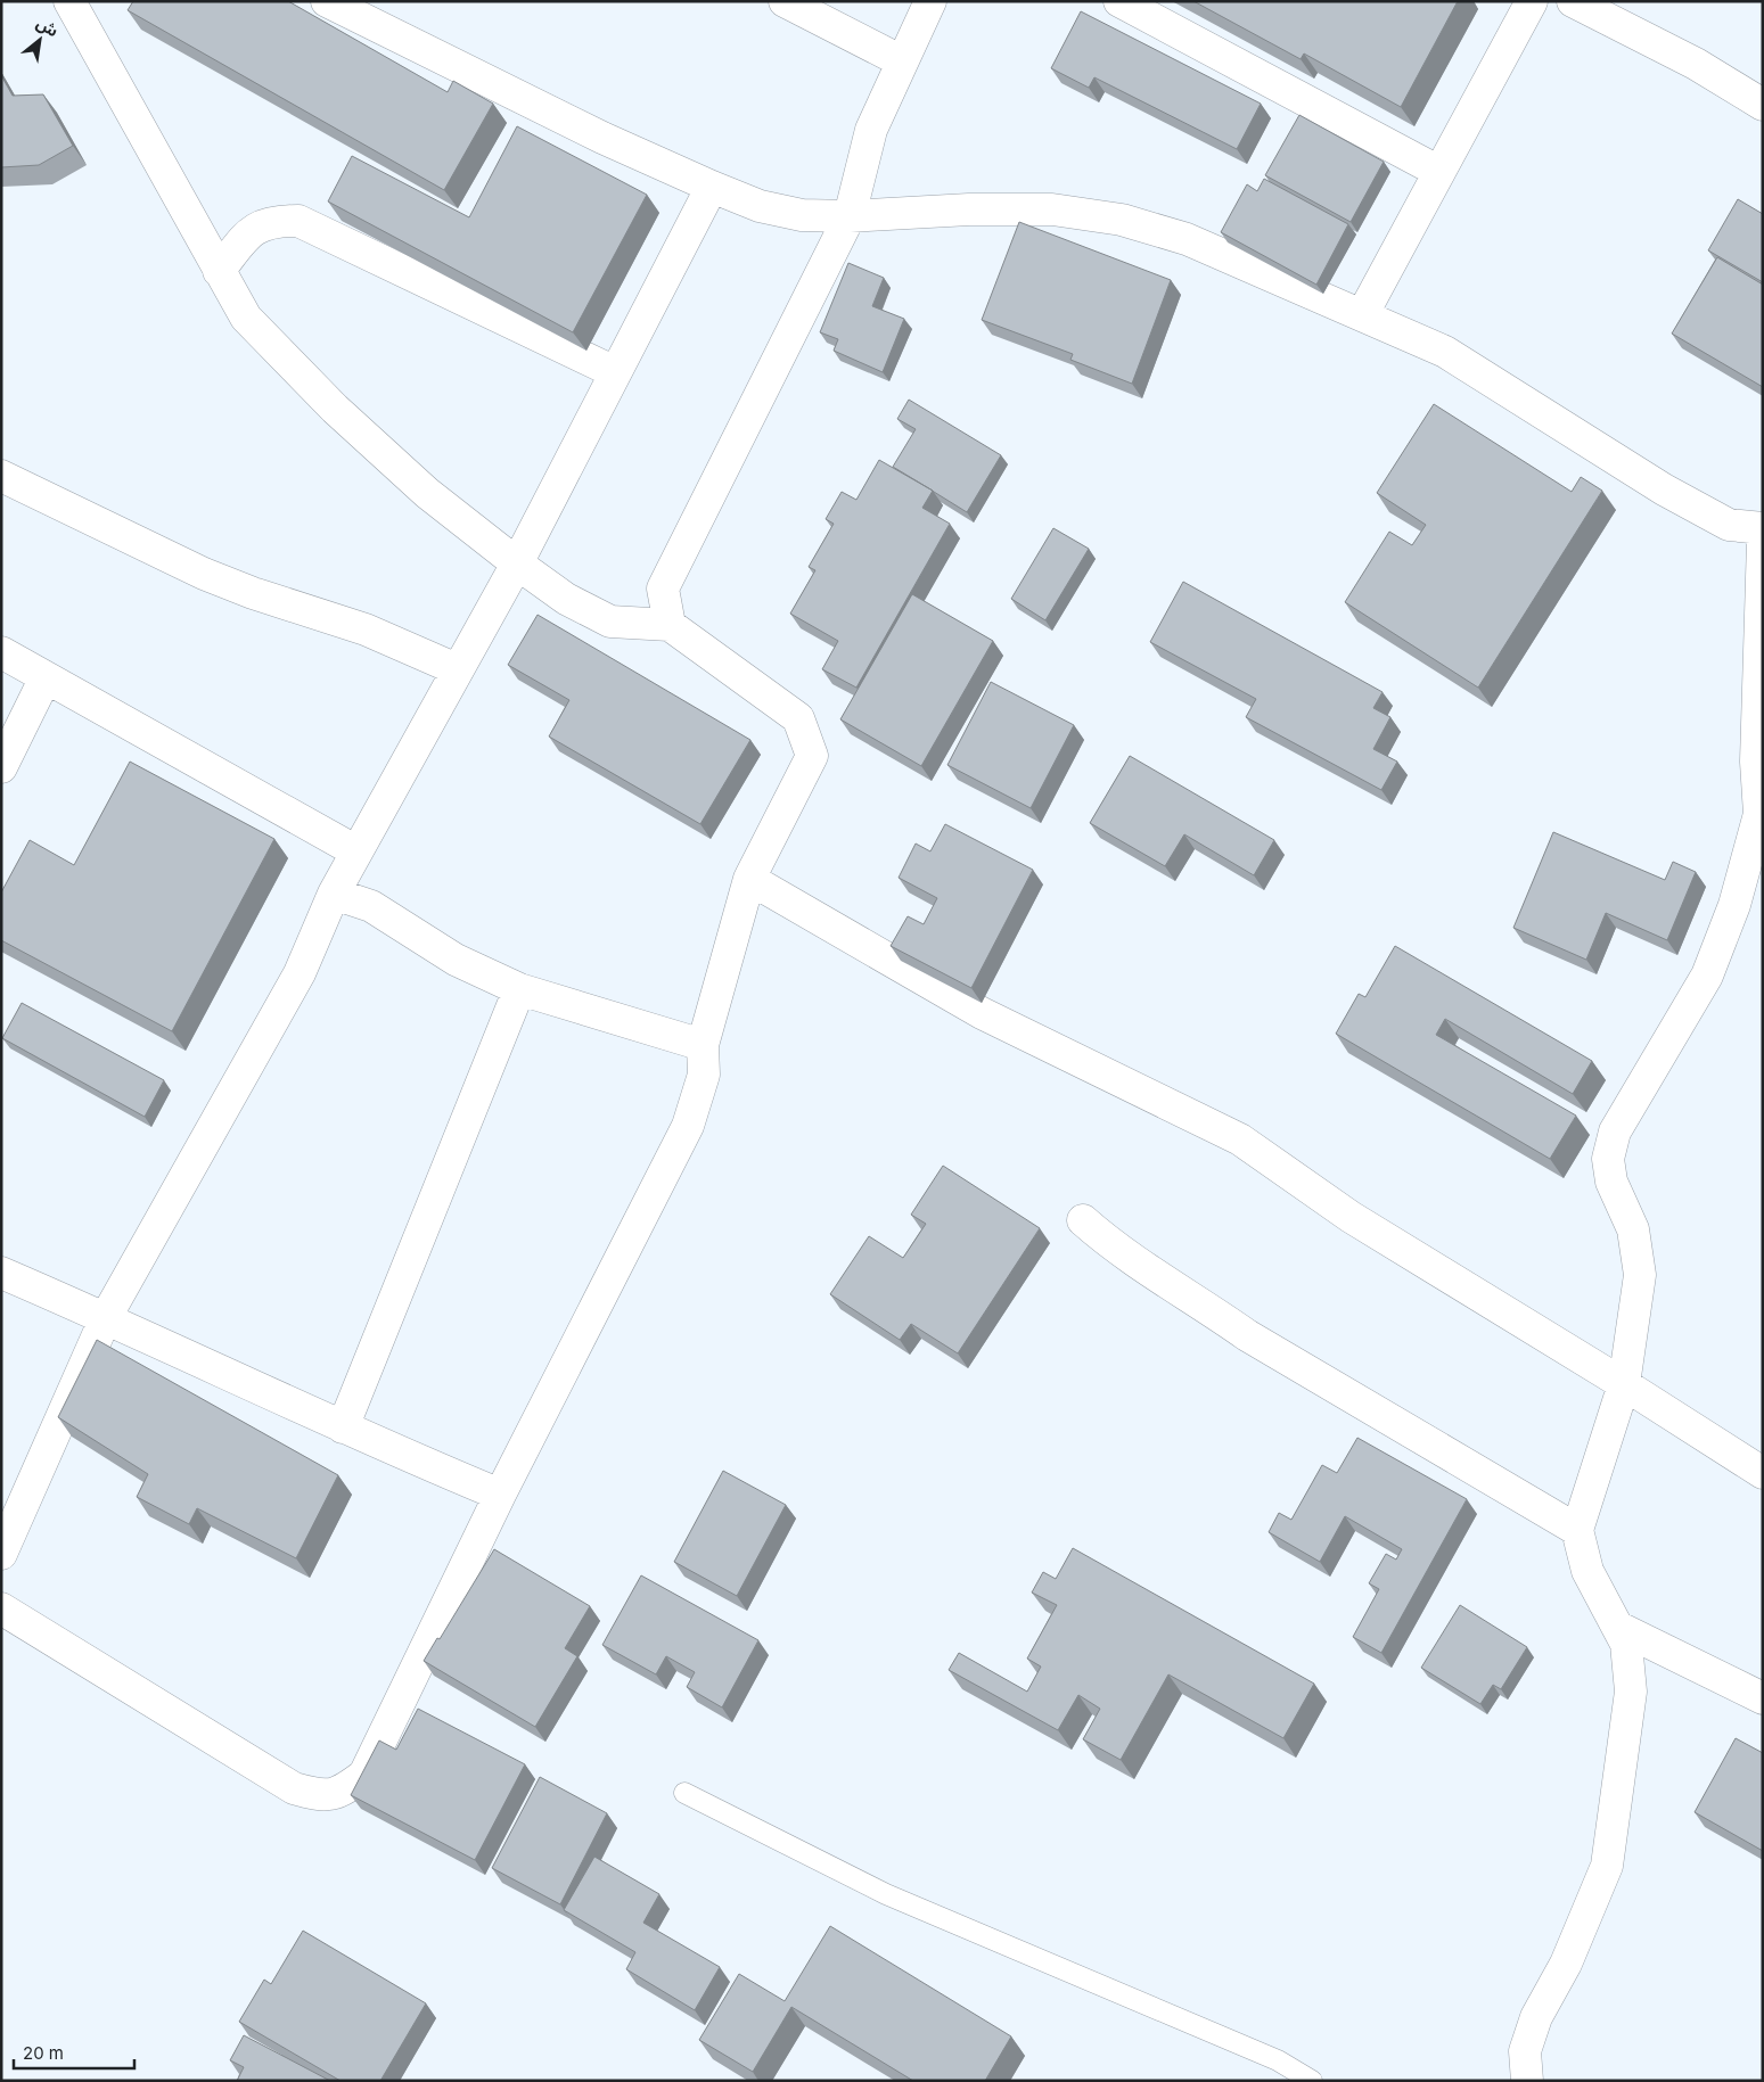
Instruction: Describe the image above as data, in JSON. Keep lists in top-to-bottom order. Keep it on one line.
{"scale_bar":"20 m","north":"top right"}
